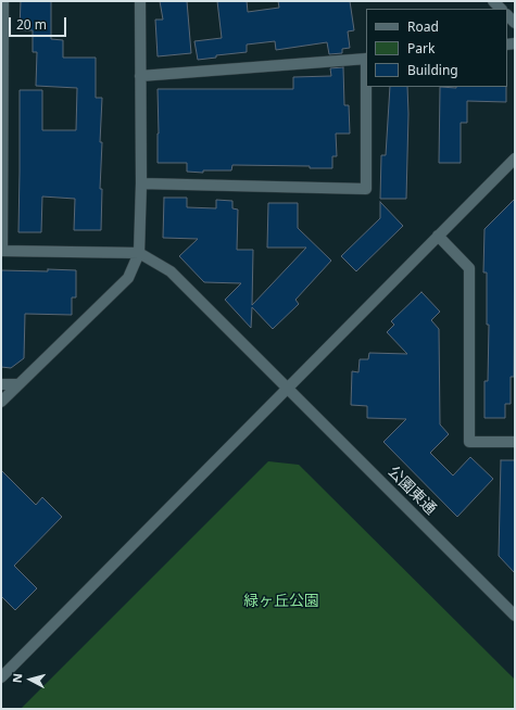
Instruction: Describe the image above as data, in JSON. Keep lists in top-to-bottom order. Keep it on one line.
{"streets":{"street":["公園東通"]},"parks":["緑ヶ丘公園"],"legend":["Road","Park","Building"],"scale_bar":"20 m","north":"left"}
